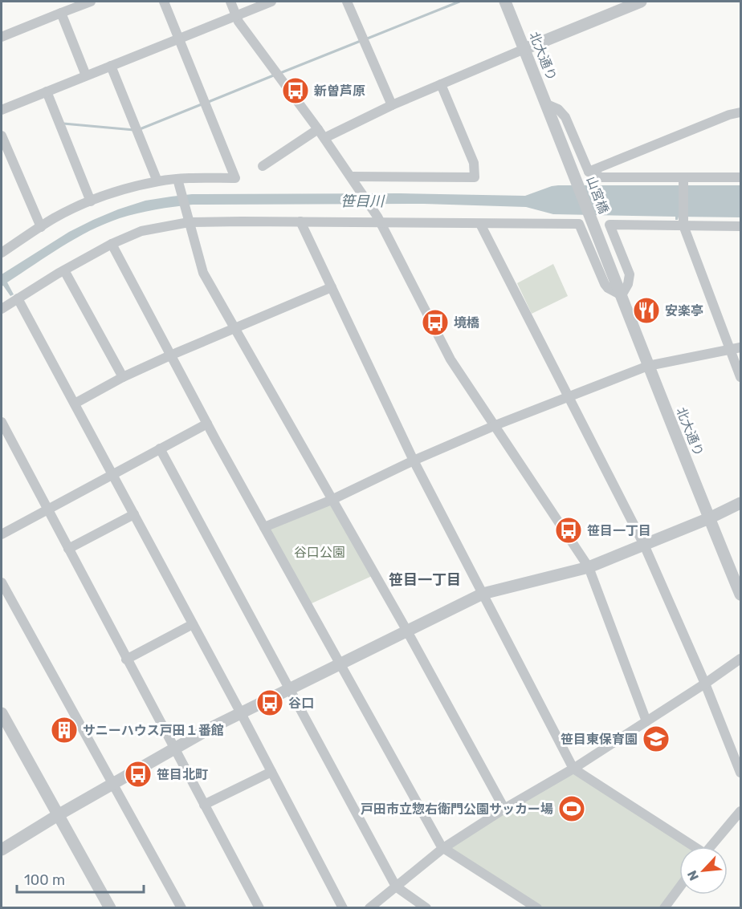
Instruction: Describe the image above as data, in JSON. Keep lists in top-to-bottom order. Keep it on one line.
{"streets":{"street":["北大通り","山宮橋"]},"crossings":[["北大通り","山宮橋"]],"districts":["笹目一丁目"],"water":["笹目川"],"parks":["谷口公園"],"places":{"bus stop":["新曽芦原","境橋","笹目一丁目","谷口","笹目北町"],"restaurant":["安楽亭"],"building":["サニーハウス戸田１番館"],"school or university":["笹目東保育園"],"sports":["戸田市立惣右衛門公園サッカー場"]},"scale_bar":"100 m","north":"bottom left"}
